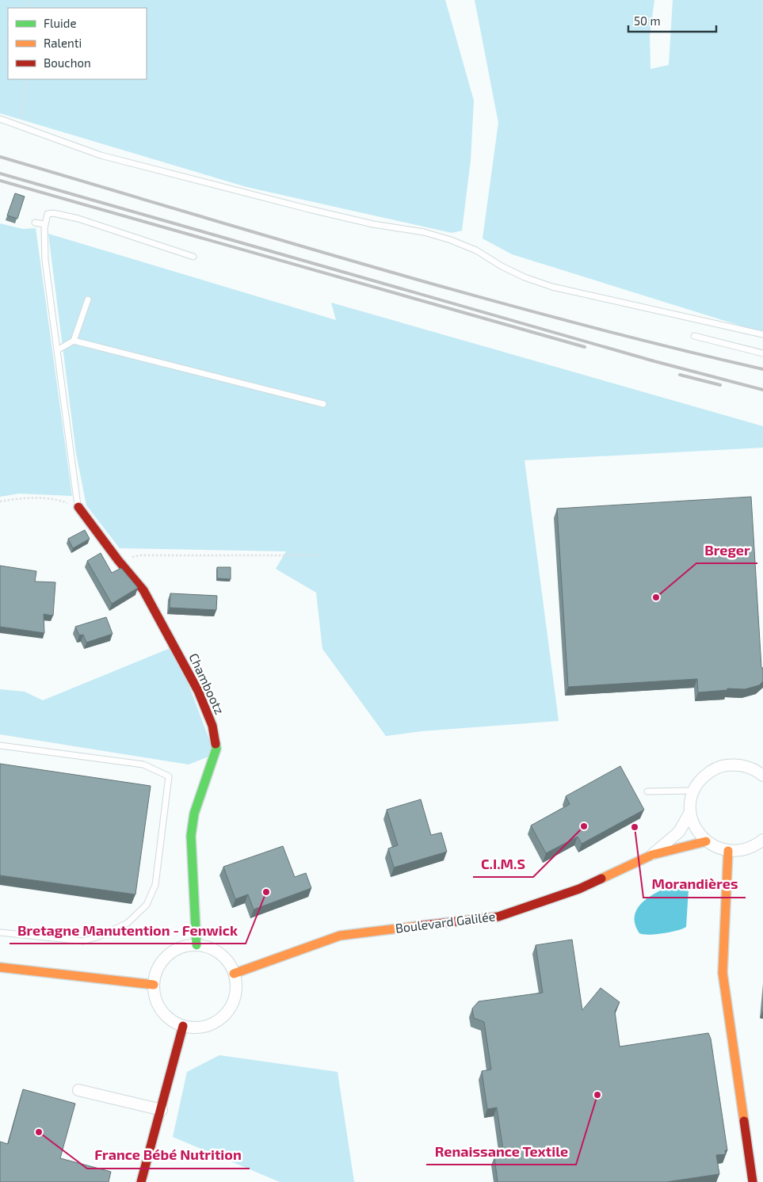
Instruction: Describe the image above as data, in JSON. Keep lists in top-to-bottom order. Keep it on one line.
{"streets":{"street":["Chambootz","Boulevard Galilée"]},"crossings":[["Chambootz","Boulevard Galilée"]],"places":["Breger","C.I.M.S","Morandières","Bretagne Manutention - Fenwick","Renaissance Textile","France Bébé Nutrition"],"legend":["Fluide","Ralenti","Bouchon"],"scale_bar":"50 m"}
